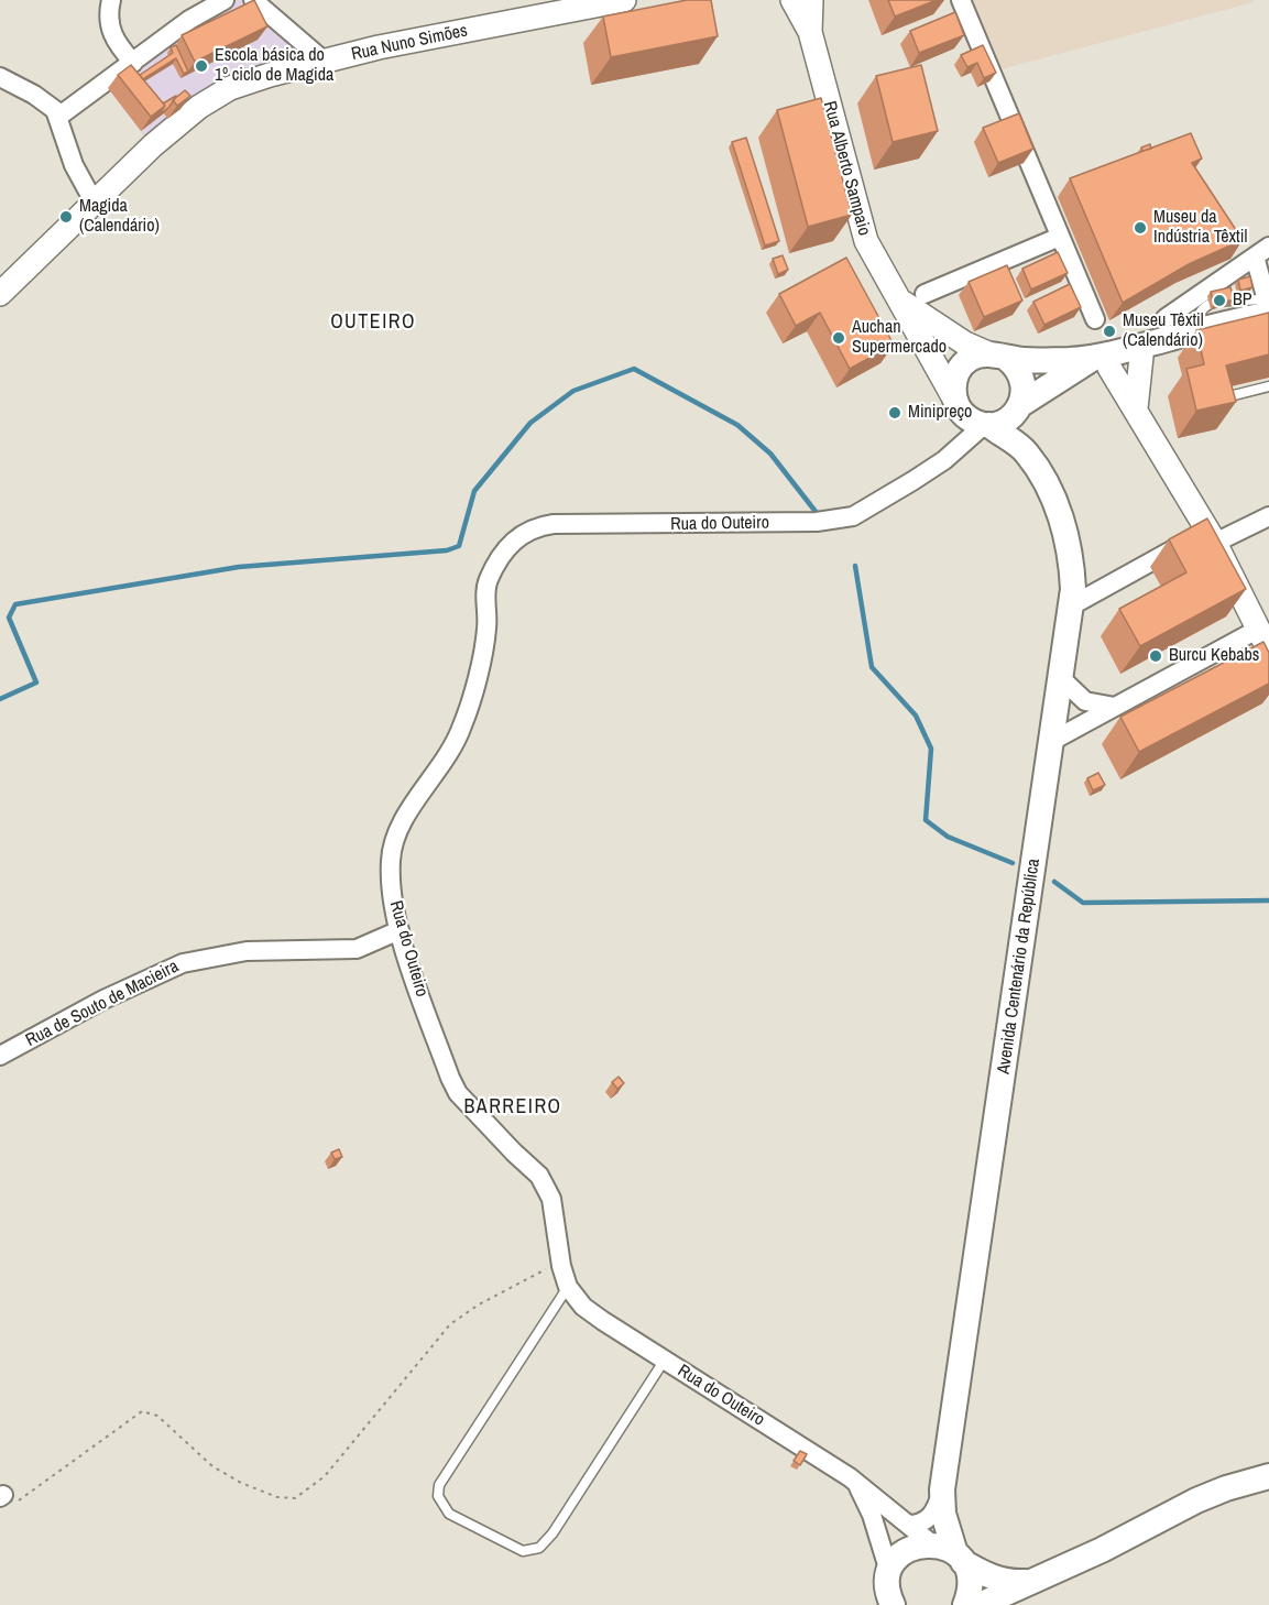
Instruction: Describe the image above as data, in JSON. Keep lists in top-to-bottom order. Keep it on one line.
{"streets":{"main road":["Rua Alberto Sampaio","Rua do Outeiro","Avenida Centenário da República"],"street":["Rua Nuno Simões","Rua de Souto de Macieira"]},"crossings":[["Rua Alberto Sampaio","Rua do Outeiro"],["Rua Alberto Sampaio","Avenida Centenário da República"],["Rua do Outeiro","Avenida Centenário da República"],["Rua do Outeiro","Rua de Souto de Macieira"]],"districts":["OUTEIRO","BARREIRO"],"places":["Escola básica do 1º ciclo de Magida","Magida (Calendário)","Museu da Indústria Têxtil","BP","Museu Têxtil (Calendário)","Auchan Supermercado","Minipreço","Burcu Kebabs"]}
